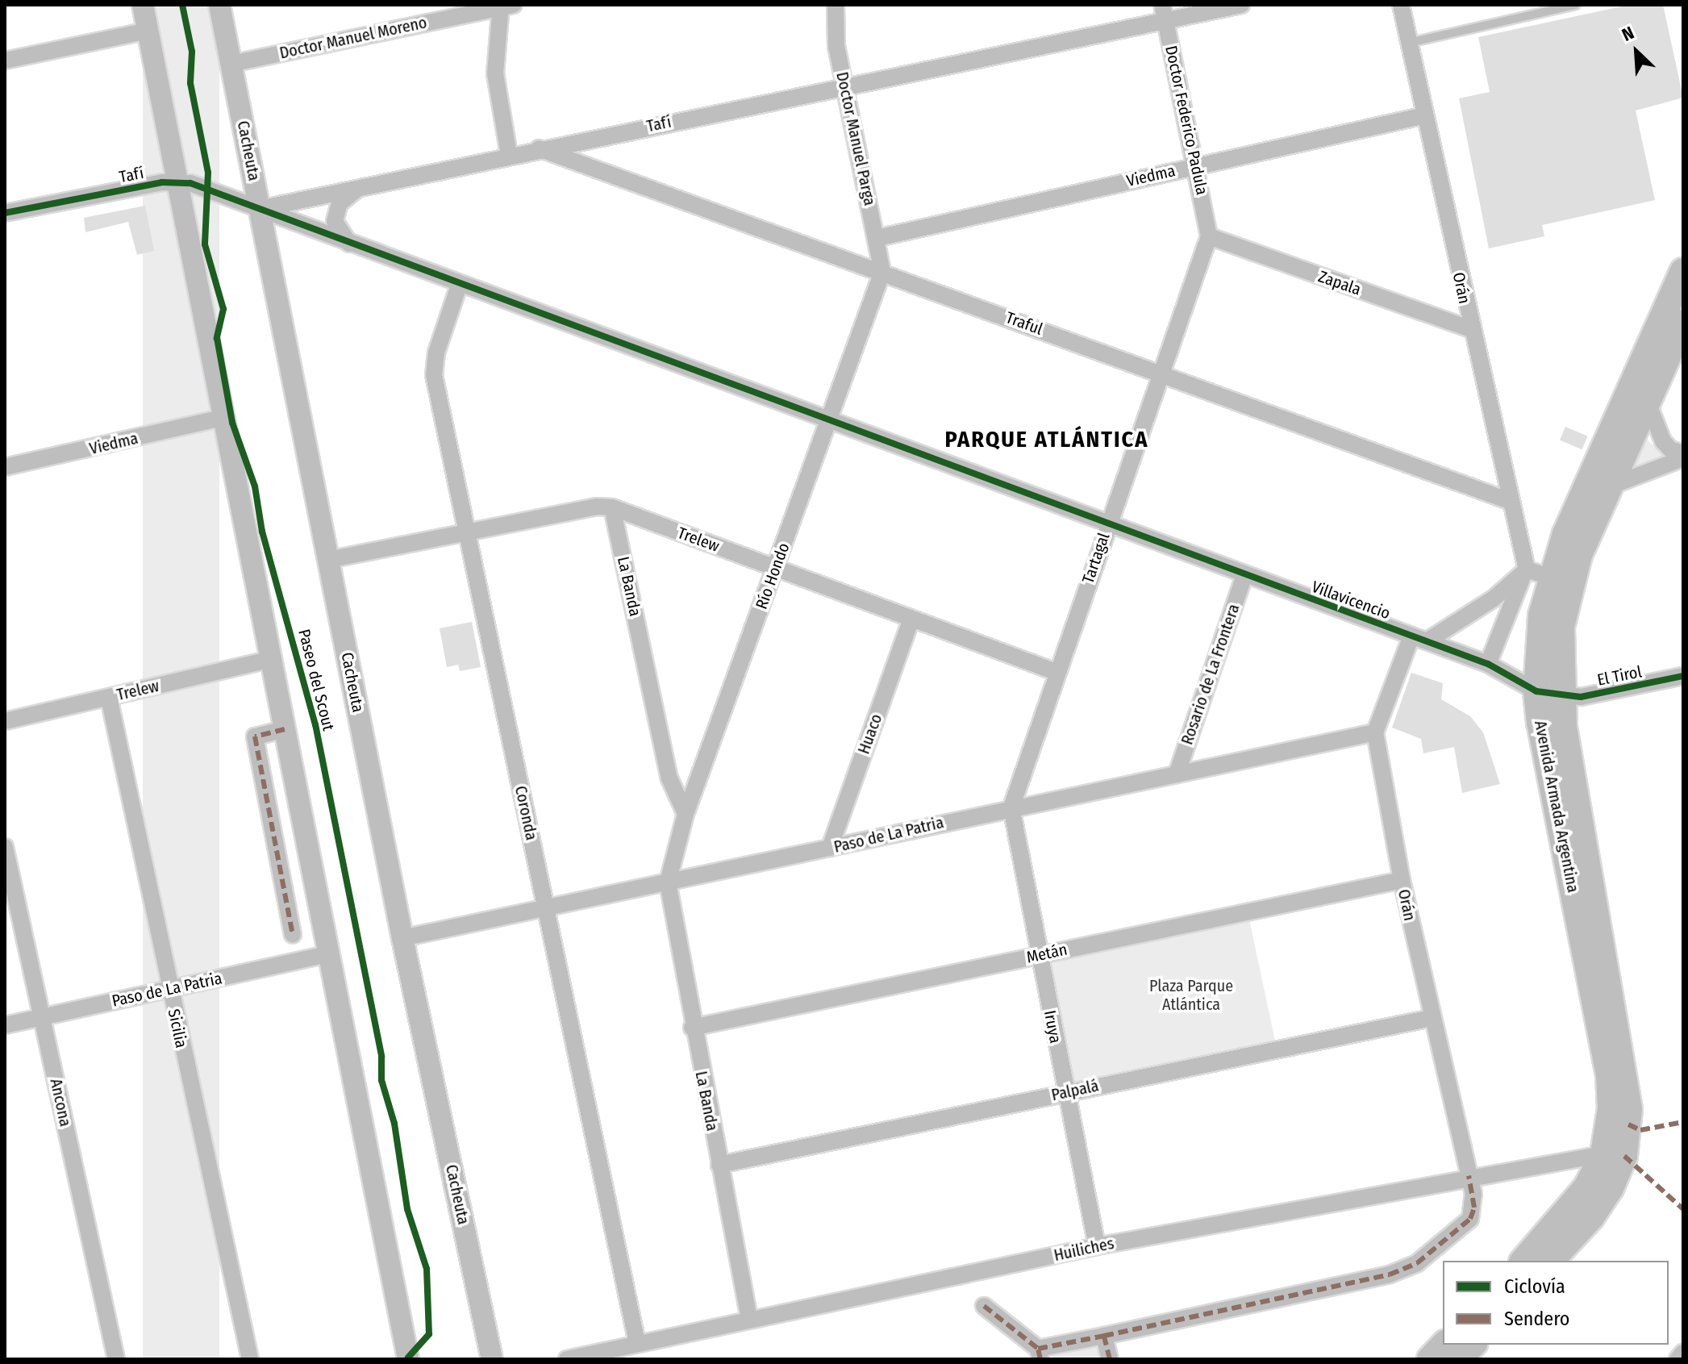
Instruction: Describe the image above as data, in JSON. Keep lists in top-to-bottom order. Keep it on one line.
{"streets":{"main road":["Avenida Armada Argentina"],"street":["Doctor Manuel Moreno","Doctor Federico Padula","Tafí","Doctor Manuel Parga","Cacheuta","Viedma","Zapala","Orán","Traful","Trelew","Tartagal","Río Hondo","La Banda","Villavicencio","Rosario de La Frontera","El Tirol","Huaco","Coronda","Paso de La Patria","Metán","Iruya","Sicilia","Palpalá","Ancona","Huiliches"],"cycle path":["Paseo del Scout"]},"crossings":[["Doctor Manuel Moreno","Cacheuta"],["Doctor Federico Padula","Tafí"],["Doctor Federico Padula","Viedma"],["Doctor Federico Padula","Zapala"],["Doctor Federico Padula","Tartagal"],["Tafí","Doctor Manuel Parga"],["Tafí","Cacheuta"],["Tafí","Traful"],["Tafí","Villavicencio"],["Doctor Manuel Parga","Viedma"],["Doctor Manuel Parga","Traful"],["Doctor Manuel Parga","Río Hondo"],["Cacheuta","Trelew"],["Cacheuta","Villavicencio"],["Cacheuta","Paso de La Patria"],["Viedma","Orán"],["Zapala","Orán"],["Zapala","Tartagal"],["Orán","Traful"],["Orán","Avenida Armada Argentina"],["Orán","Paso de La Patria"],["Orán","Metán"],["Orán","Palpalá"],["Orán","Huiliches"],["Traful","Tartagal"],["Traful","Río Hondo"],["Trelew","Tartagal"],["Trelew","Río Hondo"],["Trelew","La Banda"],["Trelew","Huaco"],["Trelew","Coronda"],["Trelew","Sicilia"],["Tartagal","Villavicencio"],["Tartagal","Paso de La Patria"],["Tartagal","Iruya"],["Río Hondo","La Banda"],["Río Hondo","Villavicencio"],["Río Hondo","Paso de La Patria"],["La Banda","Paso de La Patria"],["La Banda","Metán"],["La Banda","Palpalá"],["La Banda","Huiliches"],["Villavicencio","Rosario de La Frontera"],["Villavicencio","El Tirol"],["Villavicencio","Avenida Armada Argentina"],["Villavicencio","Coronda"],["Rosario de La Frontera","Paso de La Patria"],["El Tirol","Avenida Armada Argentina"],["Huaco","Paso de La Patria"],["Avenida Armada Argentina","Huiliches"],["Coronda","Paso de La Patria"],["Coronda","Huiliches"],["Paso de La Patria","Iruya"],["Paso de La Patria","Sicilia"],["Paso de La Patria","Ancona"],["Metán","Iruya"],["Iruya","Palpalá"],["Iruya","Huiliches"]],"districts":["PARQUE ATLÁNTICA"],"parks":["Plaza Parque Atlántica"],"legend":["Ciclovía","Sendero"],"north":"top left"}
